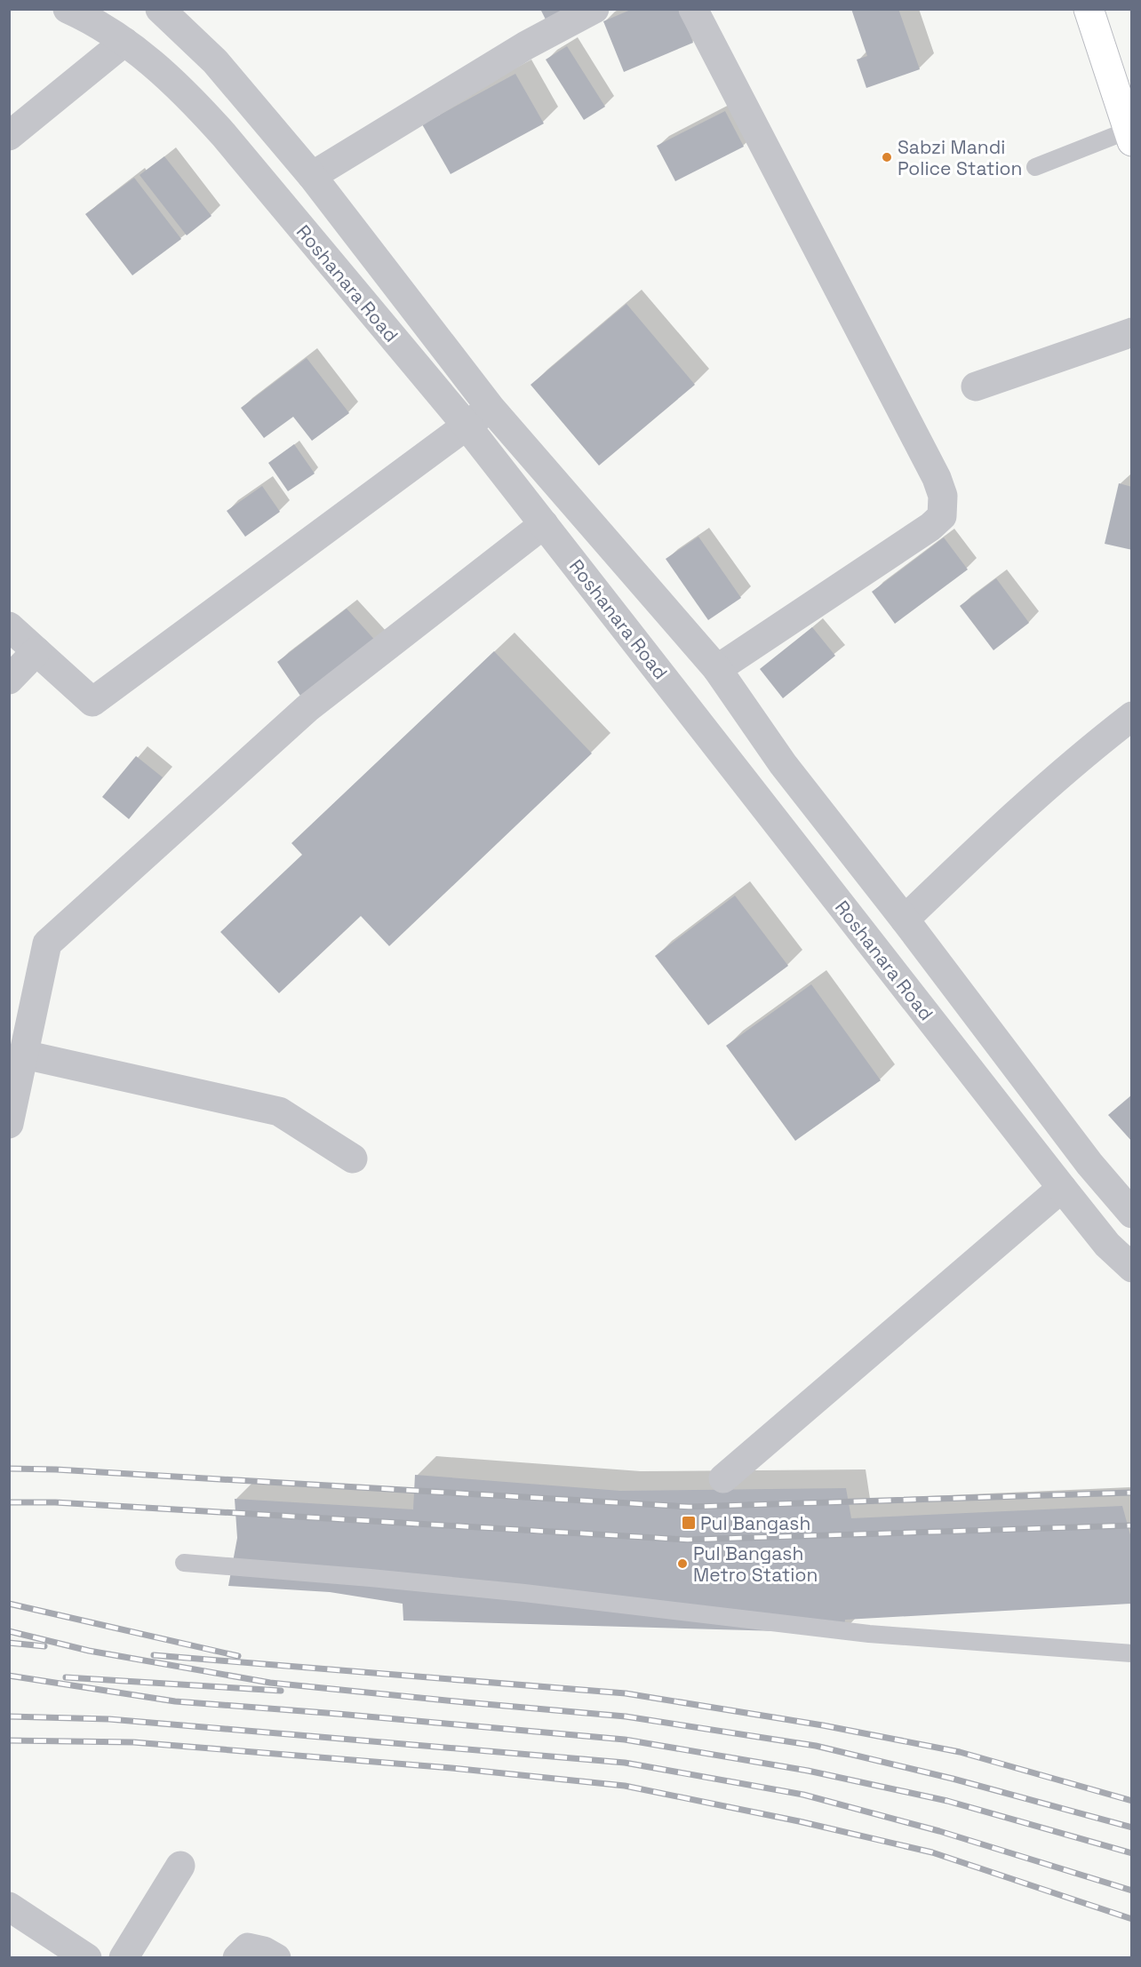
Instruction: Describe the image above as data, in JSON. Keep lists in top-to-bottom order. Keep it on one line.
{"streets":{"street":["Roshanara Road"]},"places":{"other":["Sabzi Mandi Police Station","Pul Bangash Metro Station"],"transit":["Pul Bangash"]}}
